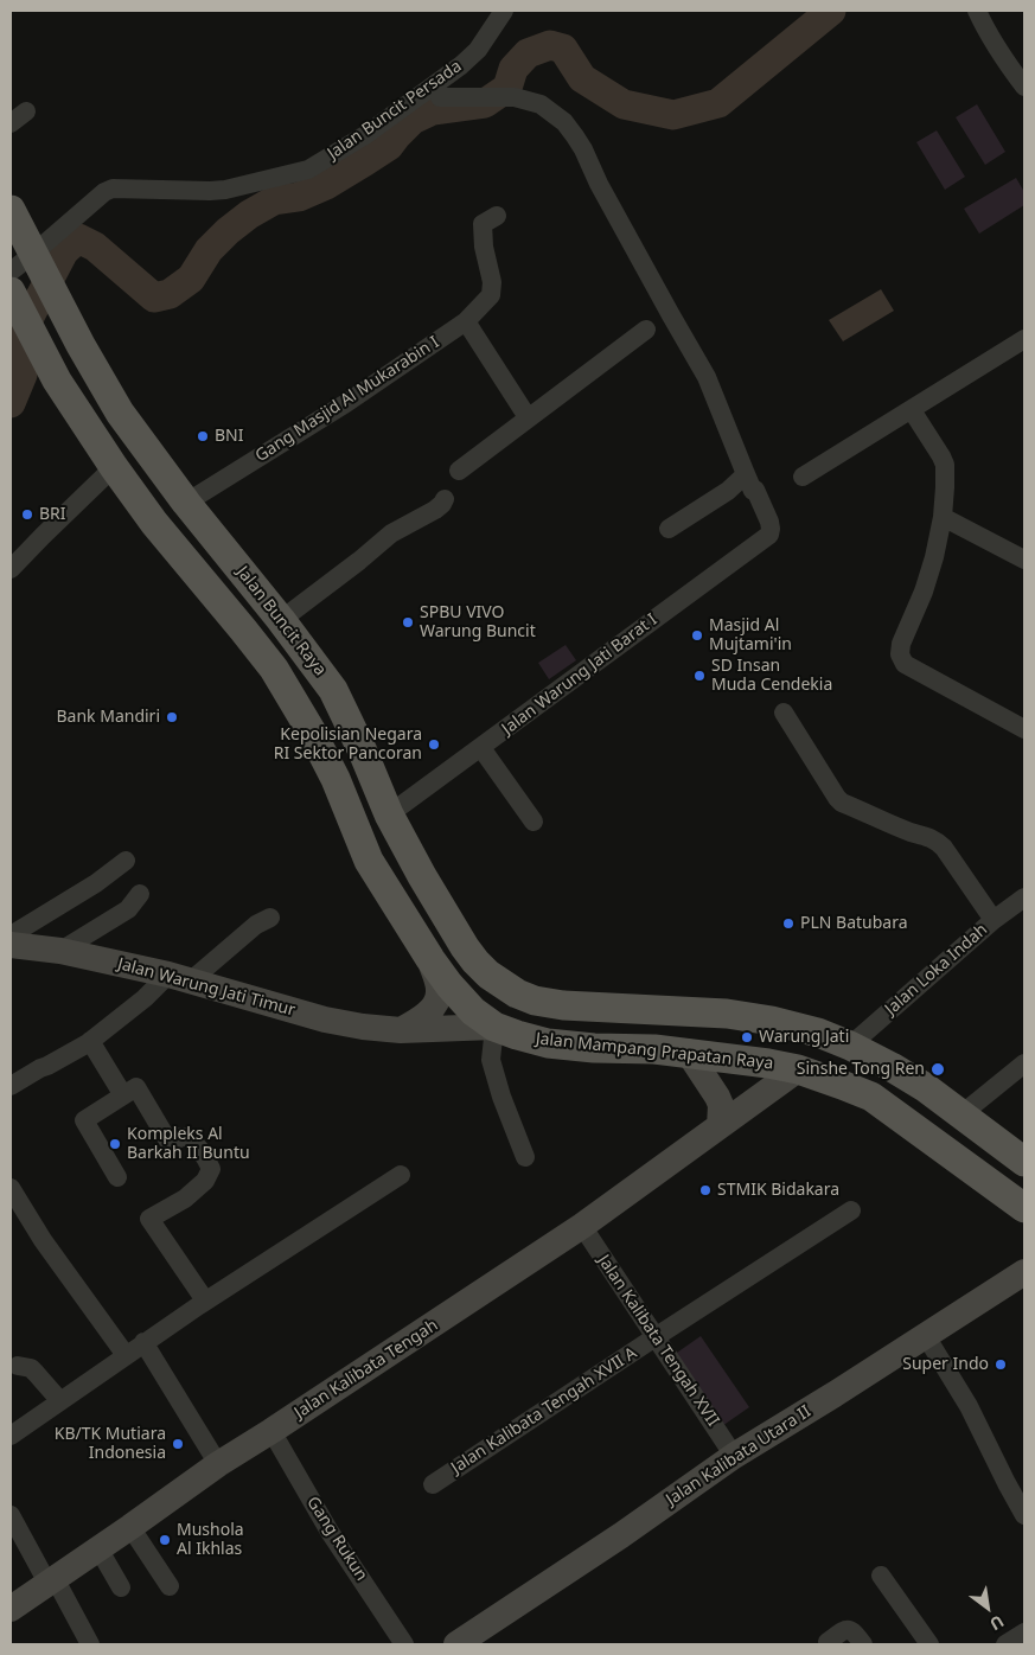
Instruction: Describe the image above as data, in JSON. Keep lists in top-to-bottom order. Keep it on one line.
{"streets":{"main road":["Jalan Buncit Raya","Jalan Mampang Prapatan Raya"],"street":["Jalan Buncit Persada","Gang Masjid Al Mukarabin I","Jalan Warung Jati Barat I","Jalan Loka Indah","Jalan Warung Jati Timur","Jalan Kalibata Tengah XVII","Jalan Kalibata Tengah","Jalan Kalibata Tengah XVII A","Jalan Kalibata Utara II","Gang Rukun"]},"crossings":[["Jalan Buncit Persada","Jalan Buncit Raya"],["Gang Masjid Al Mukarabin I","Jalan Buncit Raya"],["Jalan Buncit Raya","Jalan Warung Jati Barat I"],["Jalan Buncit Raya","Jalan Loka Indah"],["Jalan Warung Jati Timur","Jalan Mampang Prapatan Raya"],["Jalan Mampang Prapatan Raya","Jalan Kalibata Tengah"],["Jalan Kalibata Tengah XVII","Jalan Kalibata Tengah"],["Jalan Kalibata Tengah XVII","Jalan Kalibata Tengah XVII A"],["Jalan Kalibata Tengah XVII","Jalan Kalibata Utara II"],["Jalan Kalibata Tengah","Gang Rukun"]],"places":["BNI","BRI","SPBU VIVO Warung Buncit","Masjid Al Mujtami'in","SD Insan Muda Cendekia","Bank Mandiri","Kepolisian Negara RI Sektor Pancoran","PLN Batubara","Warung Jati","Sinshe Tong Ren","Kompleks Al Barkah II Buntu","STMIK Bidakara","Super Indo","KB/TK Mutiara Indonesia","Mushola Al Ikhlas"],"north":"bottom right"}
